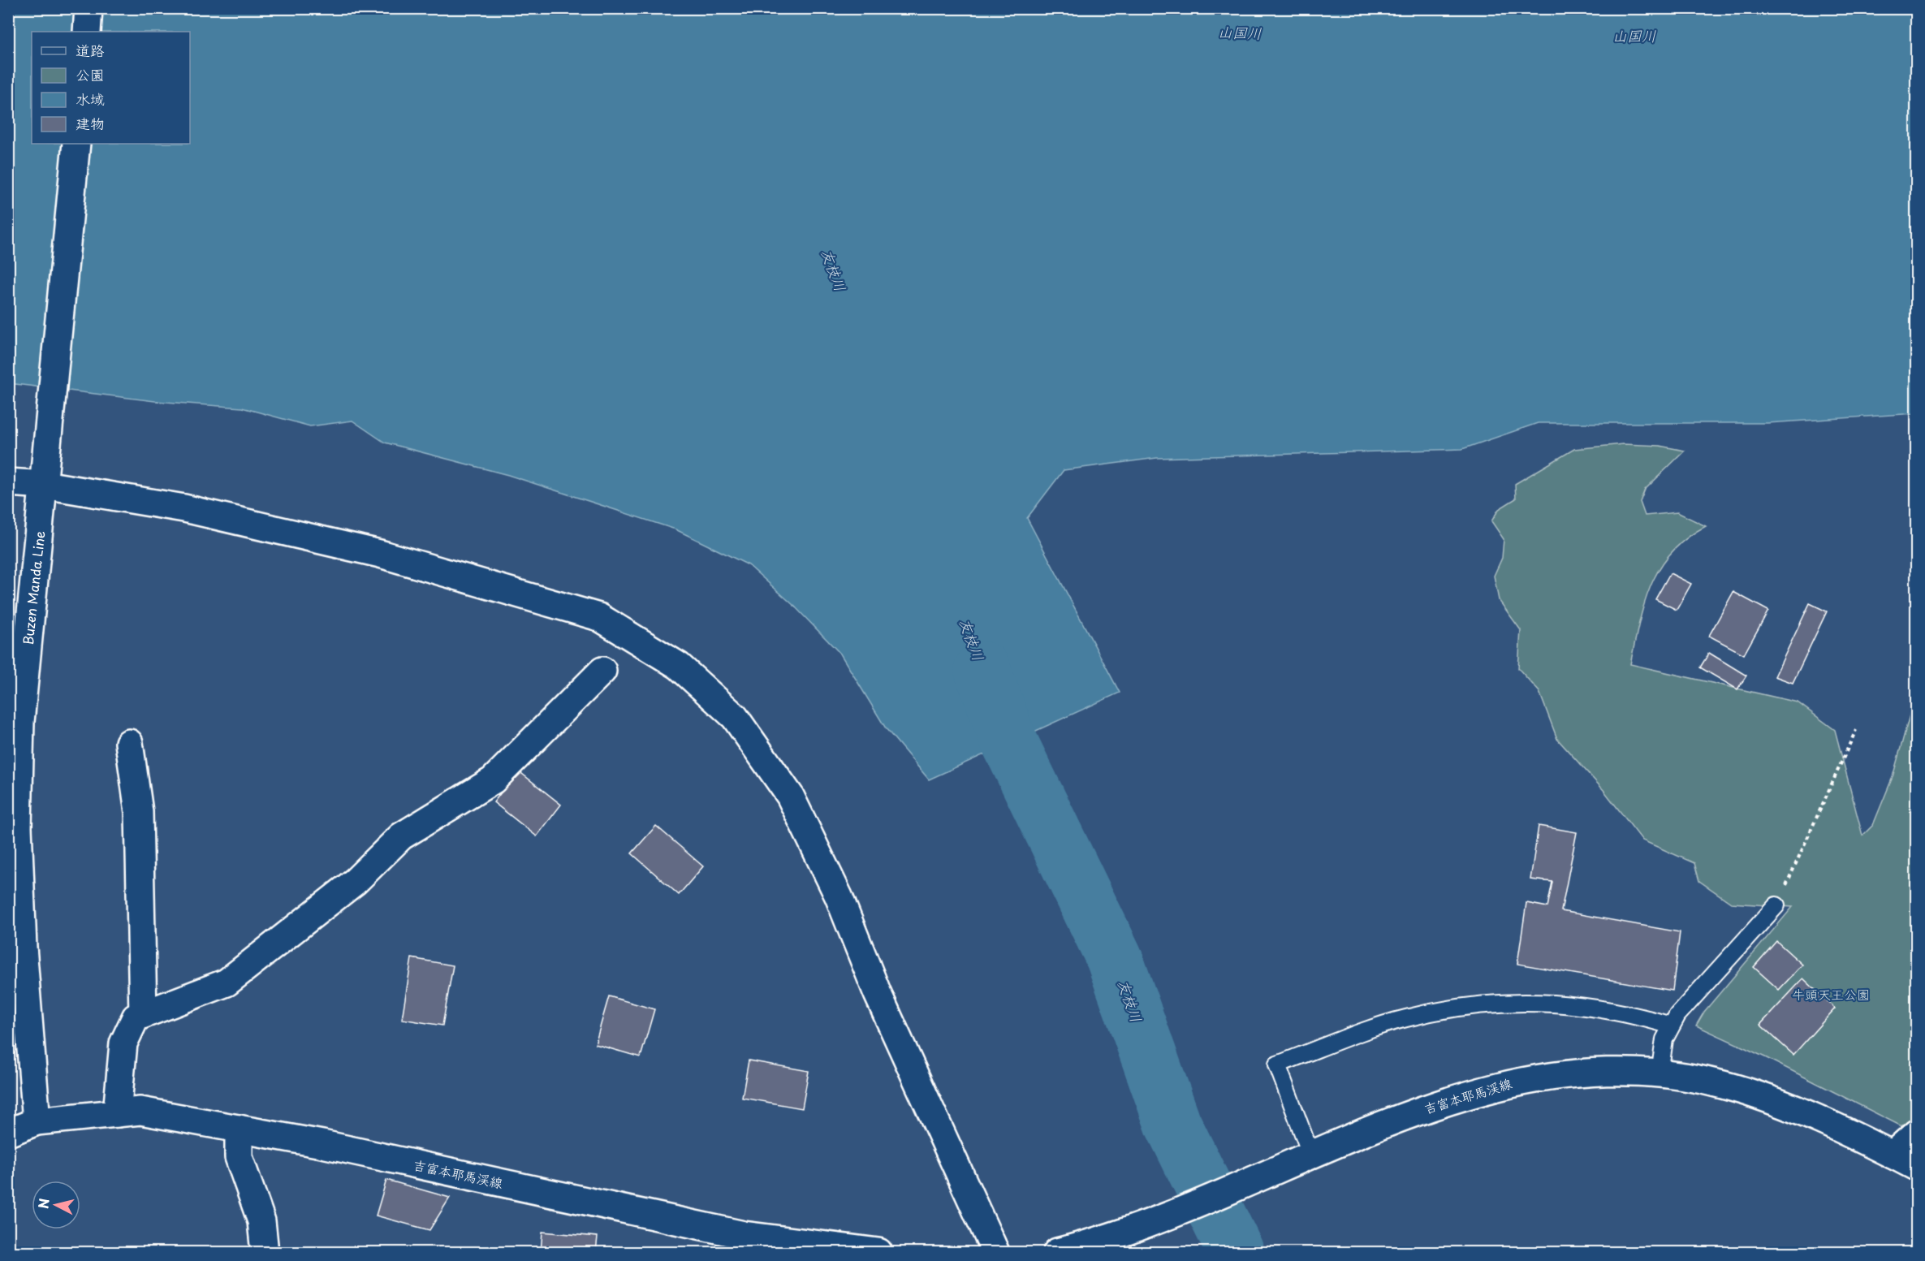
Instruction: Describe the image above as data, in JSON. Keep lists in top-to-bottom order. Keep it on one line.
{"streets":{"main road":["Buzen Manda Line","吉富本耶馬渓線"]},"crossings":[["Buzen Manda Line","吉富本耶馬渓線"]],"water":["山国川","友枝川"],"parks":["牛頭天王公園"],"legend":["道路","公園","水域","建物"],"north":"left"}
